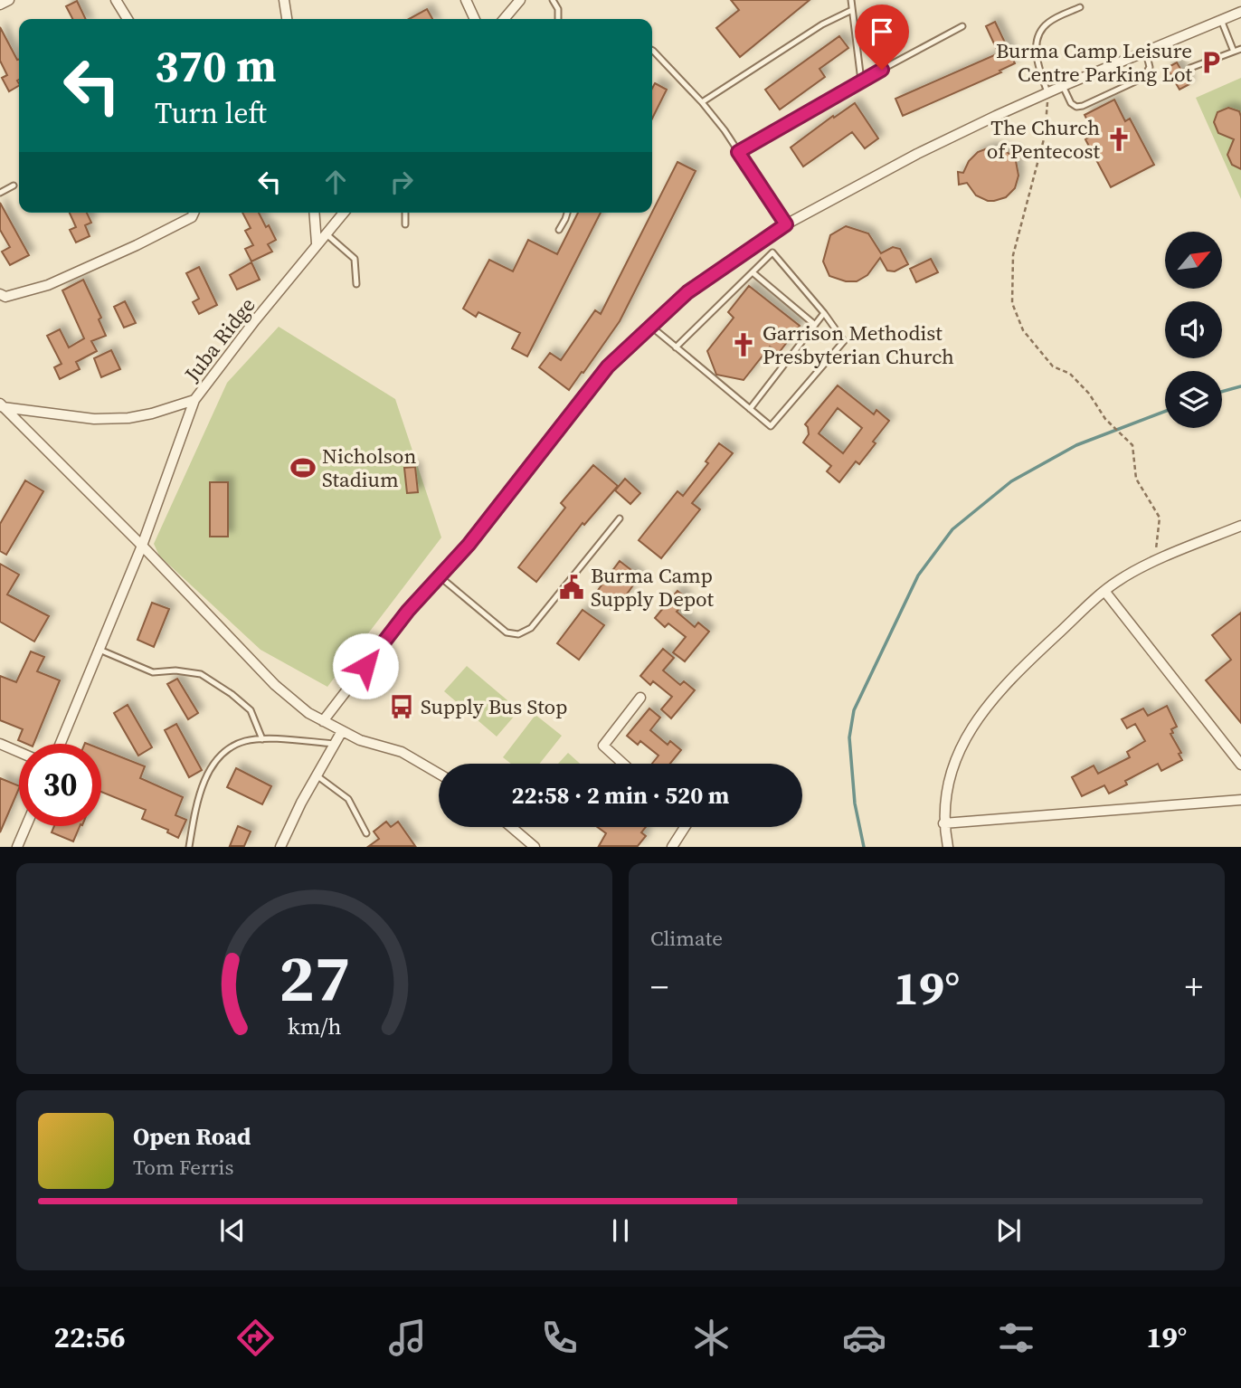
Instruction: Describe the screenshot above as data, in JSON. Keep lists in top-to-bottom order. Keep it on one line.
{"streets":{"street":["Juba Ridge"]},"places":{"parking":["Burma Camp Leisure Centre Parking Lot"],"church":["The Church of Pentecost","Garrison Methodist Presbyterian Church"],"sports":["Nicholson Stadium"],"public building":["Burma Camp Supply Depot"],"bus stop":["Supply Bus Stop"]},"north":"top right","page":{"turn":["370 m","Turn left"],"limit":"30","trip":"22:58 · 2 min · 520 m","tile":"Climate","heat":["−","19°","+"],"song":["Open Road","Tom Ferris"],"tabs":["22:56","19°"],"gauge":["27","km/h"]}}
